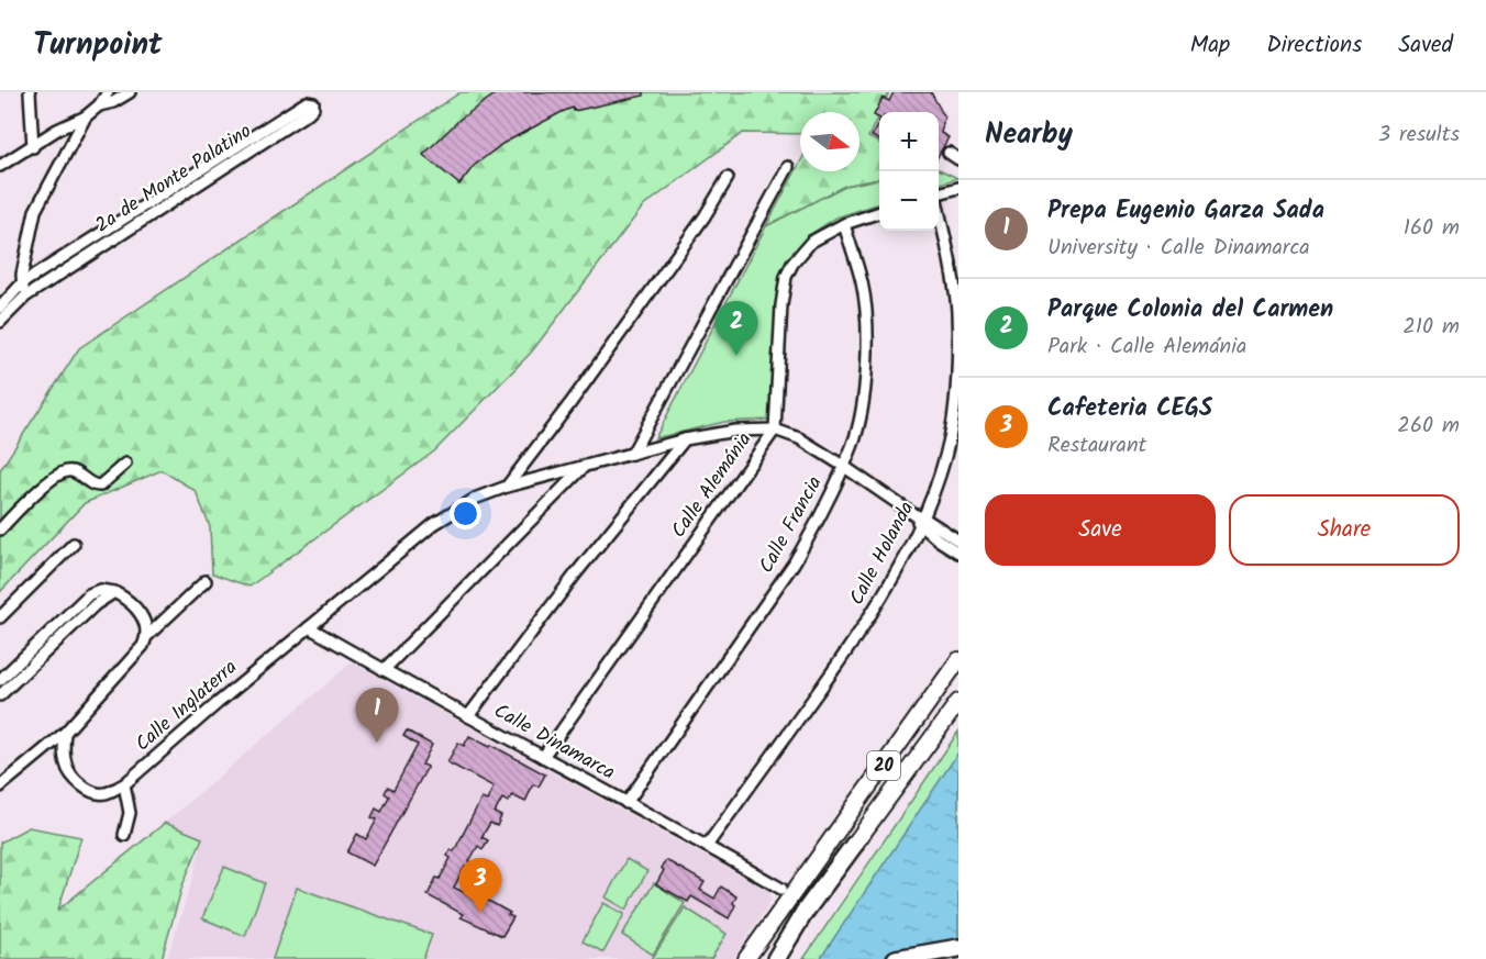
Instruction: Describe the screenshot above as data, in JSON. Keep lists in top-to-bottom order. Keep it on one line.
{"streets":{"main road":["20"],"street":["2a de Monte Palatino","Calle Alemánia","Calle Francia","Calle Holanda","Calle Inglaterra","Calle Dinamarca"]},"crossings":[["Calle Alemánia","Calle Francia"],["Calle Alemánia","Calle Inglaterra"],["Calle Alemánia","Calle Dinamarca"],["Calle Francia","Calle Dinamarca"],["Calle Holanda","Calle Dinamarca"],["Calle Inglaterra","Calle Dinamarca"]],"north":"right","page":{"header":"Turnpoint","nav":["Map","Directions","Saved"],"heading":["Nearby","3 results"],"map_buttons":["+","−"],"list":[{"mark":"1","name":"Prepa Eugenio Garza Sada","note":"University · Calle Dinamarca","value":"160 m"},{"mark":"2","name":"Parque Colonia del Carmen","note":"Park · Calle Alemánia","value":"210 m"},{"mark":"3","name":"Cafeteria CEGS","note":"Restaurant","value":"260 m"}],"pins":["2","1","3"],"buttons":["Save","Share"]}}
